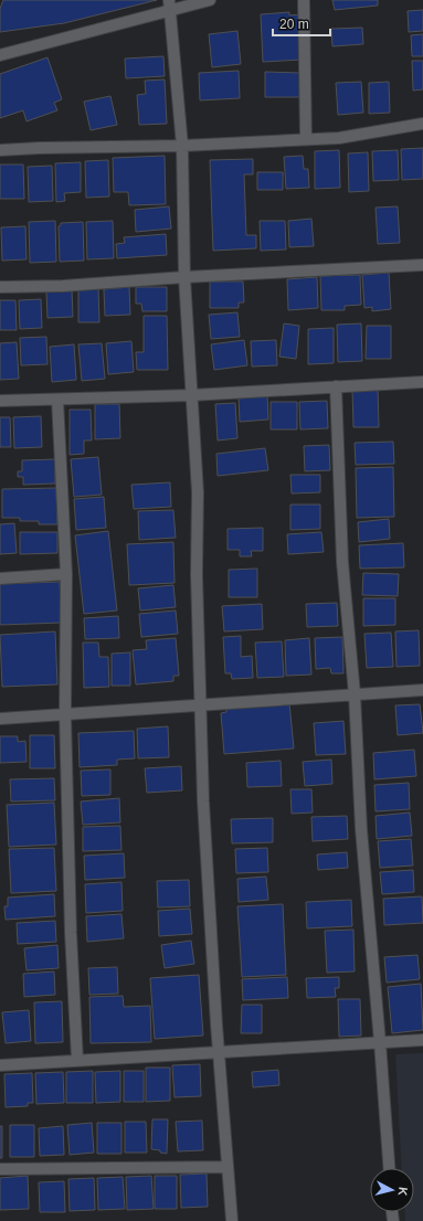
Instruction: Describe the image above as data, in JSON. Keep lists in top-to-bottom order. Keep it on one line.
{"scale_bar":"20 m","north":"right"}
